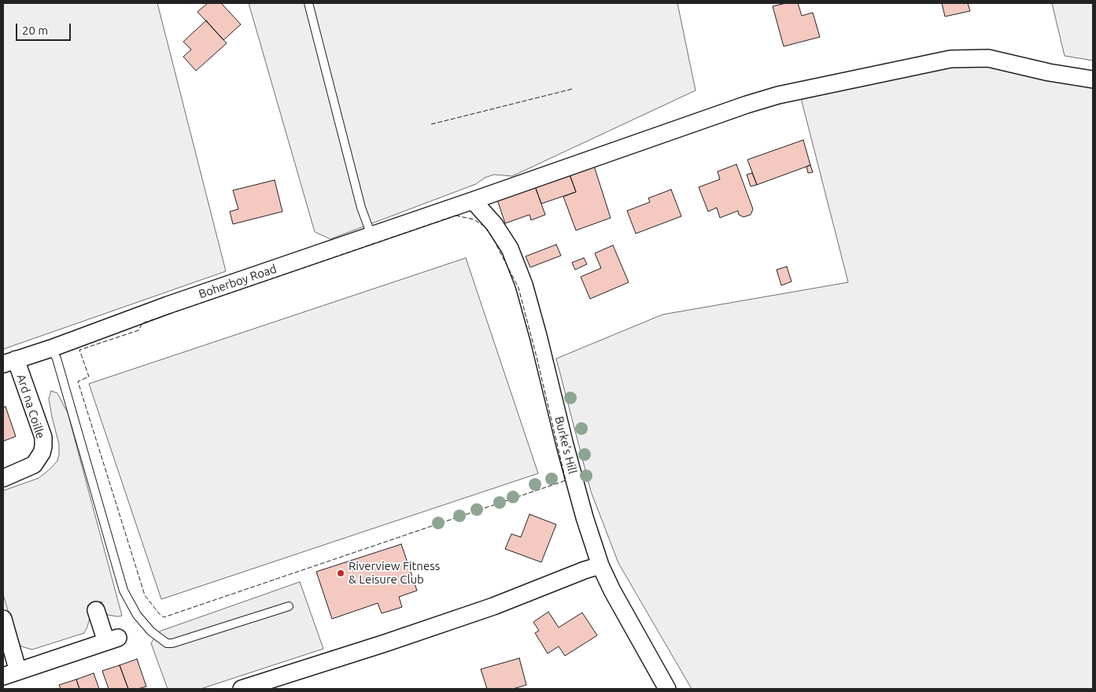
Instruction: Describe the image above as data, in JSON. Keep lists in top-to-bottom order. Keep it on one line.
{"streets":{"street":["Boherboy Road","Ard na Coille","Burke's Hill"]},"crossings":[["Boherboy Road","Ard na Coille"],["Boherboy Road","Burke's Hill"]],"places":["Riverview Fitness & Leisure Club"],"scale_bar":"20 m"}
